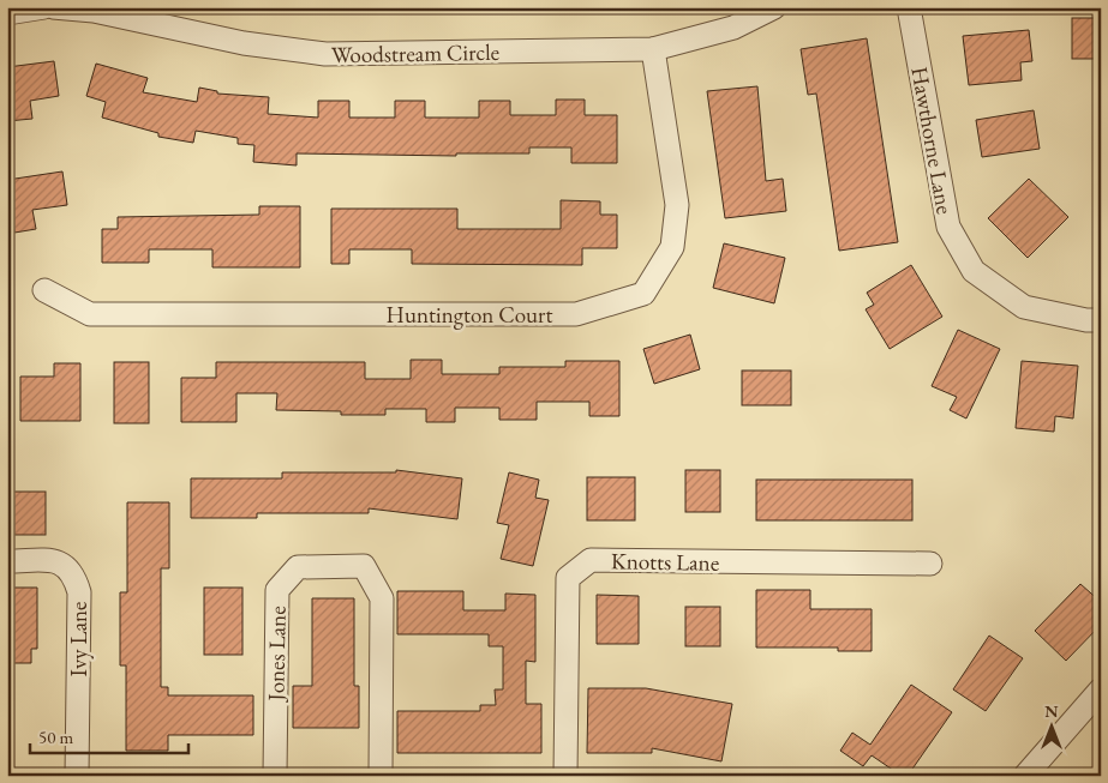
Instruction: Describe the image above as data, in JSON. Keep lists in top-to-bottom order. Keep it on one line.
{"streets":{"street":["Woodstream Circle","Hawthorne Lane","Huntington Court","Knotts Lane","Ivy Lane","Jones Lane"]},"crossings":[["Woodstream Circle","Huntington Court"]],"scale_bar":"50 m","north":"top"}
